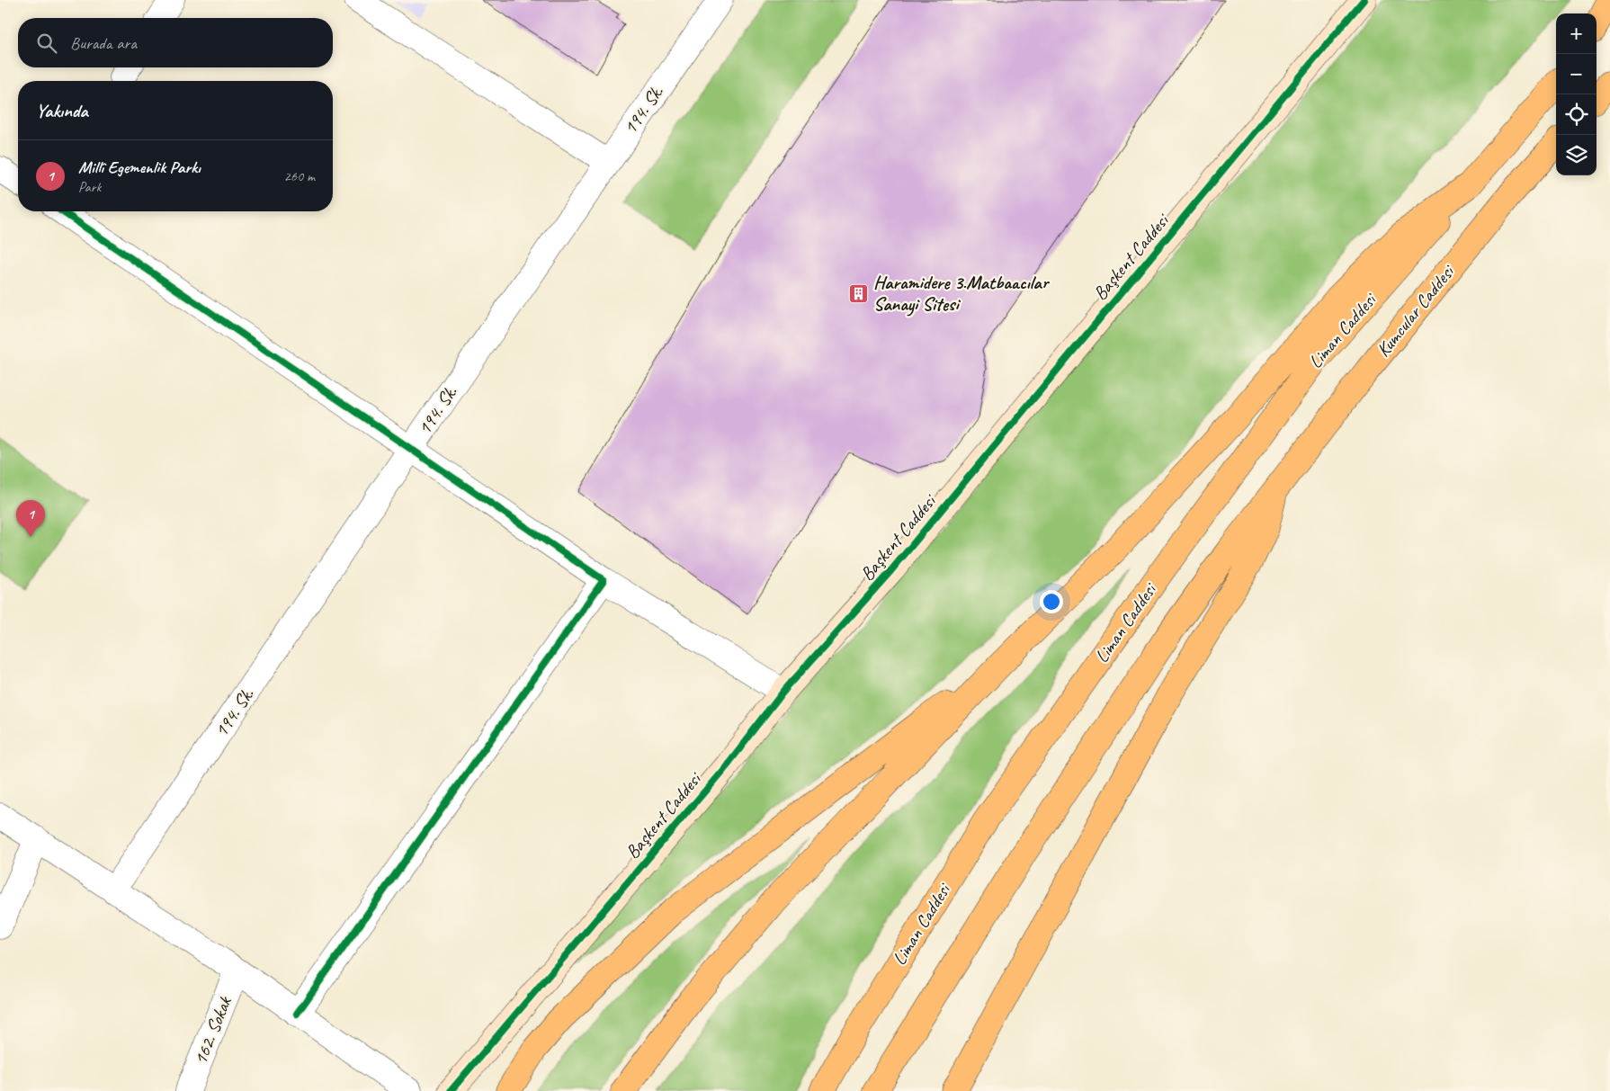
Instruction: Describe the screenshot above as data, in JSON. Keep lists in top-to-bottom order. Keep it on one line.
{"streets":{"highway":["Kumcular Caddesi","Liman Caddesi"],"street":["194. Sk.","Başkent Caddesi","162. Sokak"]},"places":{"building":["Haramidere 3.Matbaacılar Sanayi Sitesi"]},"page":{"map_buttons":["+","−"],"search":"Burada ara","heading":"Yakında","list":[{"mark":"1","name":"Millî Egemenlik Parkı","note":"Park","value":"260 m"}],"pins":"1"}}
